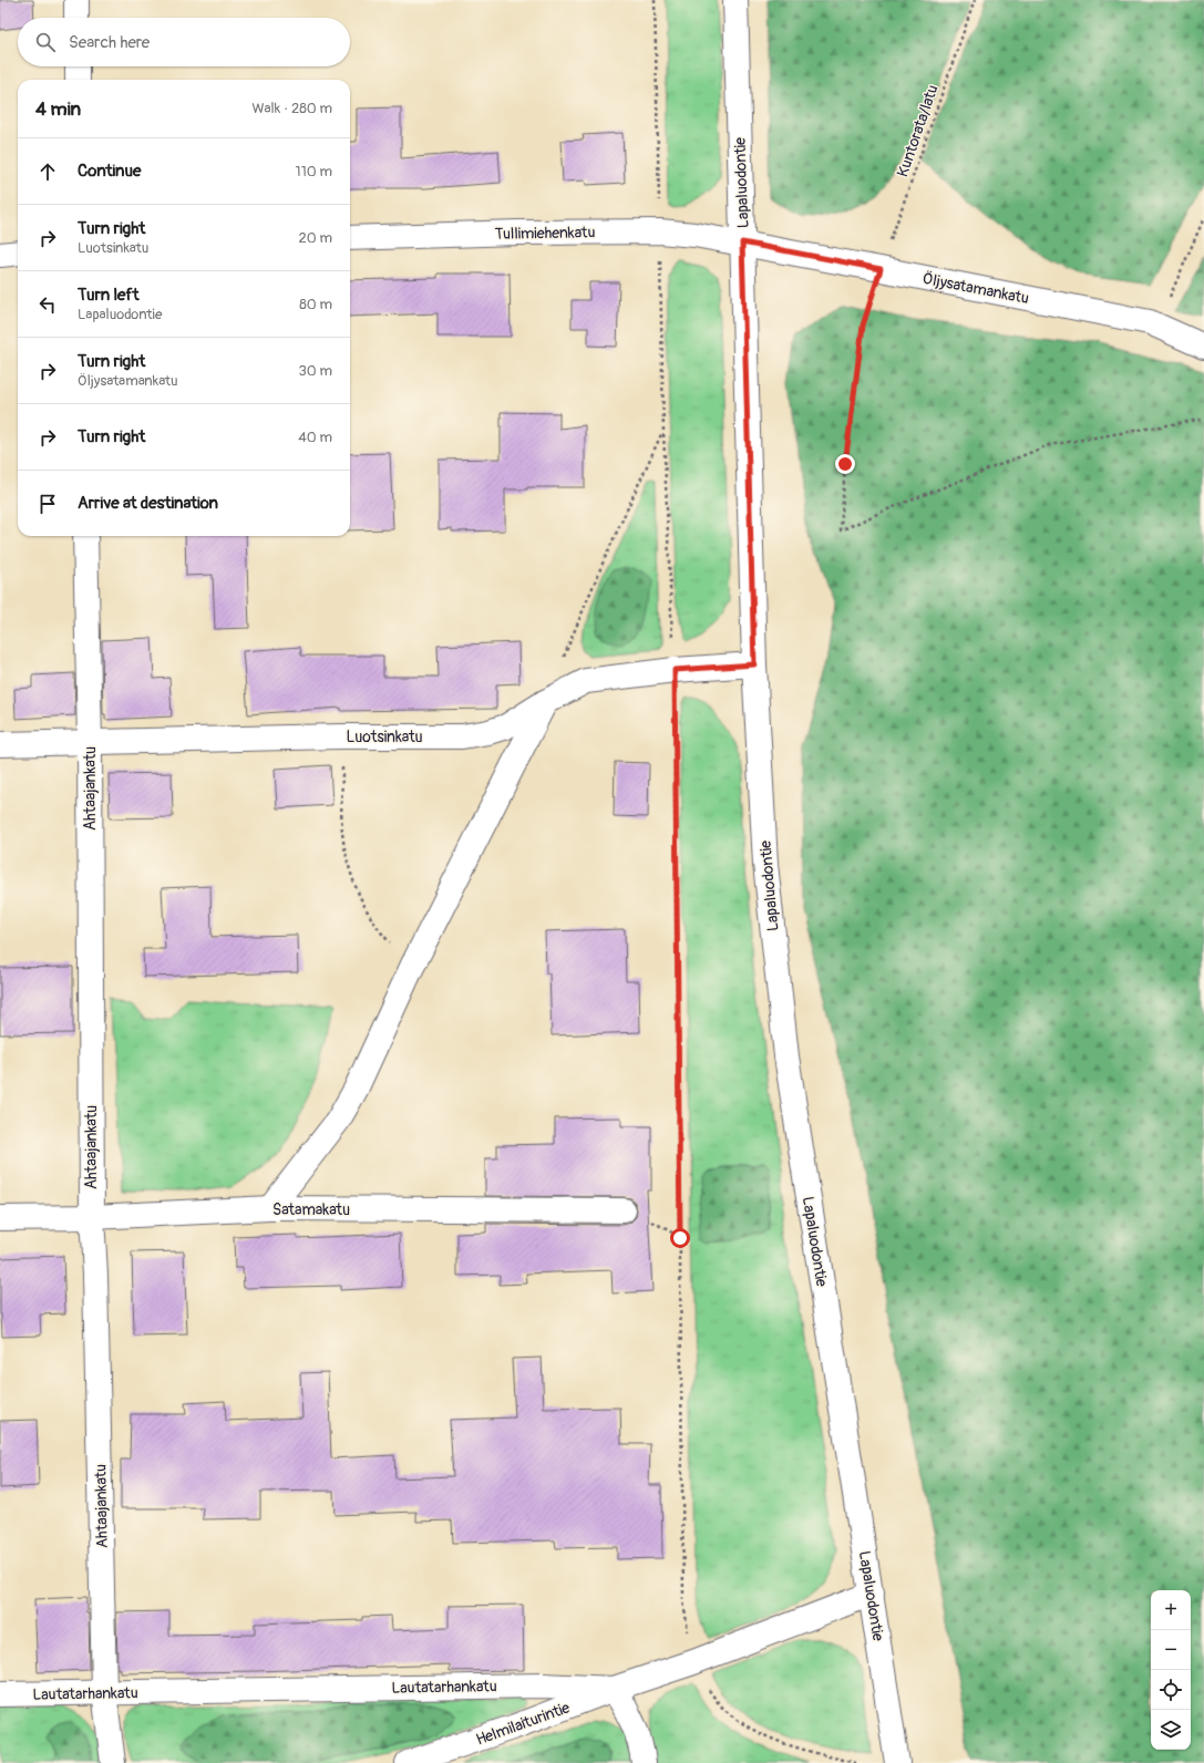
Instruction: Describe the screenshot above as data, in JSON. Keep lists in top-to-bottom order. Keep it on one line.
{"streets":{"street":["Lapaluodontie","Tullimiehenkatu","Öljysatamankatu","Luotsinkatu","Ahtaajankatu","Satamakatu","Lautatarhankatu","Helmilaiturintie"],"path":["Kuntorata/latu"]},"crossings":[["Kuntorata/latu","Öljysatamankatu"],["Lapaluodontie","Tullimiehenkatu"],["Lapaluodontie","Öljysatamankatu"],["Lapaluodontie","Luotsinkatu"],["Lapaluodontie","Lautatarhankatu"],["Tullimiehenkatu","Öljysatamankatu"],["Luotsinkatu","Ahtaajankatu"],["Ahtaajankatu","Satamakatu"],["Ahtaajankatu","Lautatarhankatu"],["Lautatarhankatu","Helmilaiturintie"]],"page":{"search":"Search here","heading":["4 min","Walk · 280 m"],"list":[["Continue","110 m"],["Turn right","Luotsinkatu","20 m"],["Turn left","Lapaluodontie","80 m"],["Turn right","Öljysatamankatu","30 m"],["Turn right","40 m"],"Arrive at destination"],"map_buttons":["+","−"]}}
